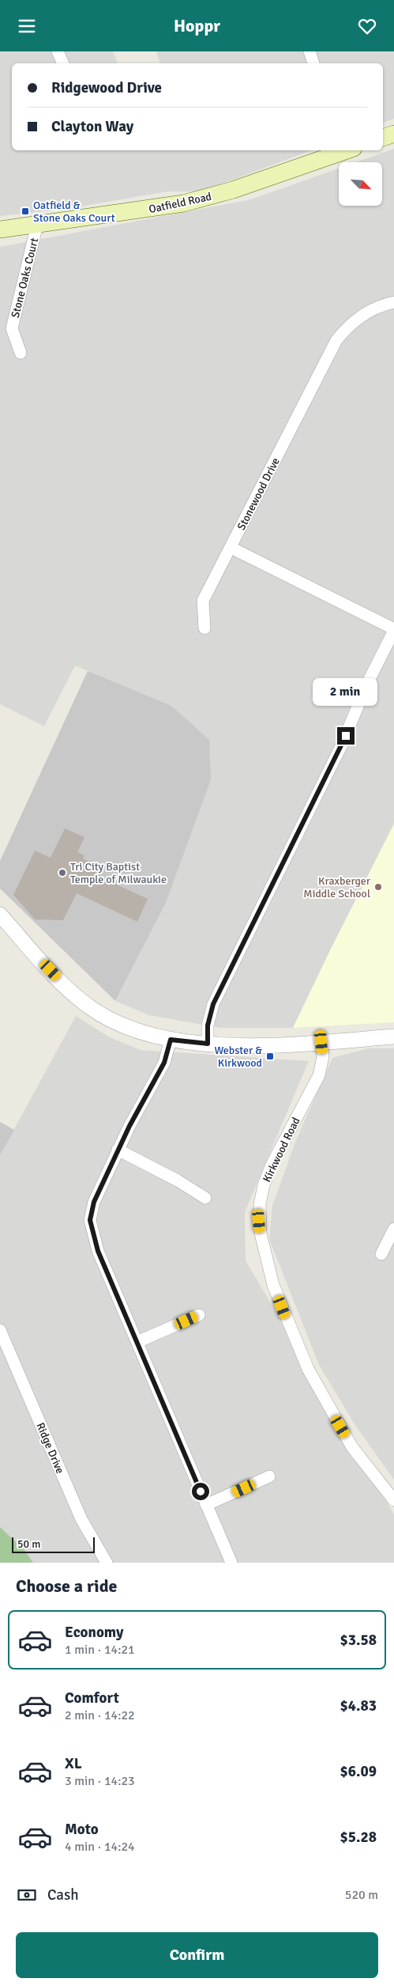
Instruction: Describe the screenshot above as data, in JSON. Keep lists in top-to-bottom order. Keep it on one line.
{"streets":{"main road":["Oatfield Road"],"street":["Stone Oaks Court","Stonewood Drive","Kirkwood Road","Ridge Drive"]},"crossings":[["Oatfield Road","Stone Oaks Court"]],"places":{"transit":["Oatfield & Stone Oaks Court","Webster & Kirkwood"],"other":["Tri City Baptist Temple of Milwaukie","Kraxberger Middle School"]},"scale_bar":"50 m","north":"bottom right","page":{"header":"Hoppr","banner":["Ridgewood Drive","Clayton Way"],"bubble":"2 min","scale":"50 m","heading":"Choose a ride","list":[{"name":"Economy","note":"1 min · 14:21","value":"$3.58"},{"name":"Comfort","note":"2 min · 14:22","value":"$4.83"},{"name":"XL","note":"3 min · 14:23","value":"$6.09"},{"name":"Moto","note":"4 min · 14:24","value":"$5.28"}],"pay":["Cash","520 m"],"buttons":"Confirm"}}
